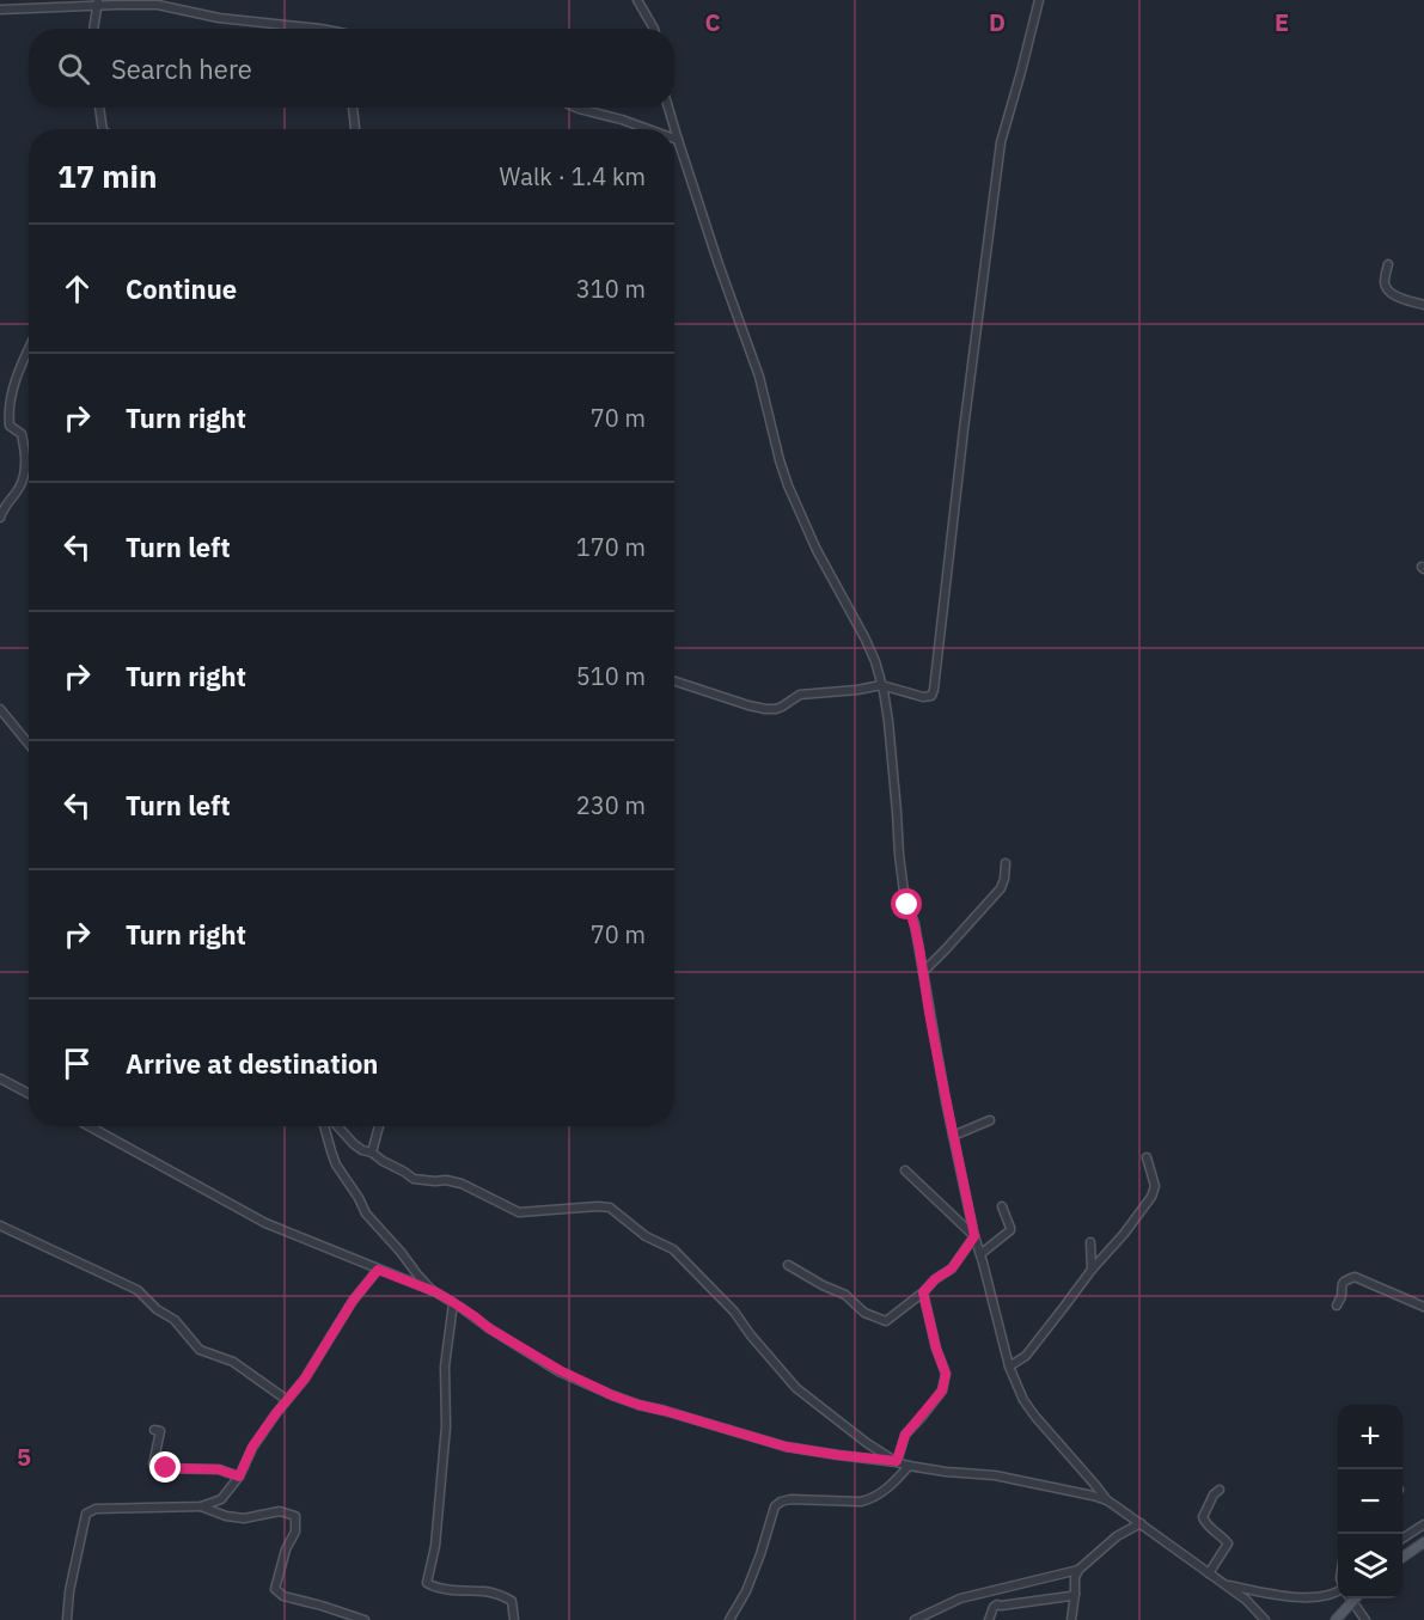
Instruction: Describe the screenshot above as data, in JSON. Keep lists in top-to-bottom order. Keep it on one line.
{"page":{"search":"Search here","heading":["17 min","Walk · 1.4 km"],"list":[["Continue","310 m"],["Turn right","70 m"],["Turn left","170 m"],["Turn right","510 m"],["Turn left","230 m"],["Turn right","70 m"],"Arrive at destination"],"map_buttons":["+","−"]},"grid":{"columns":["C","D","E"],"rows":["5"]}}
